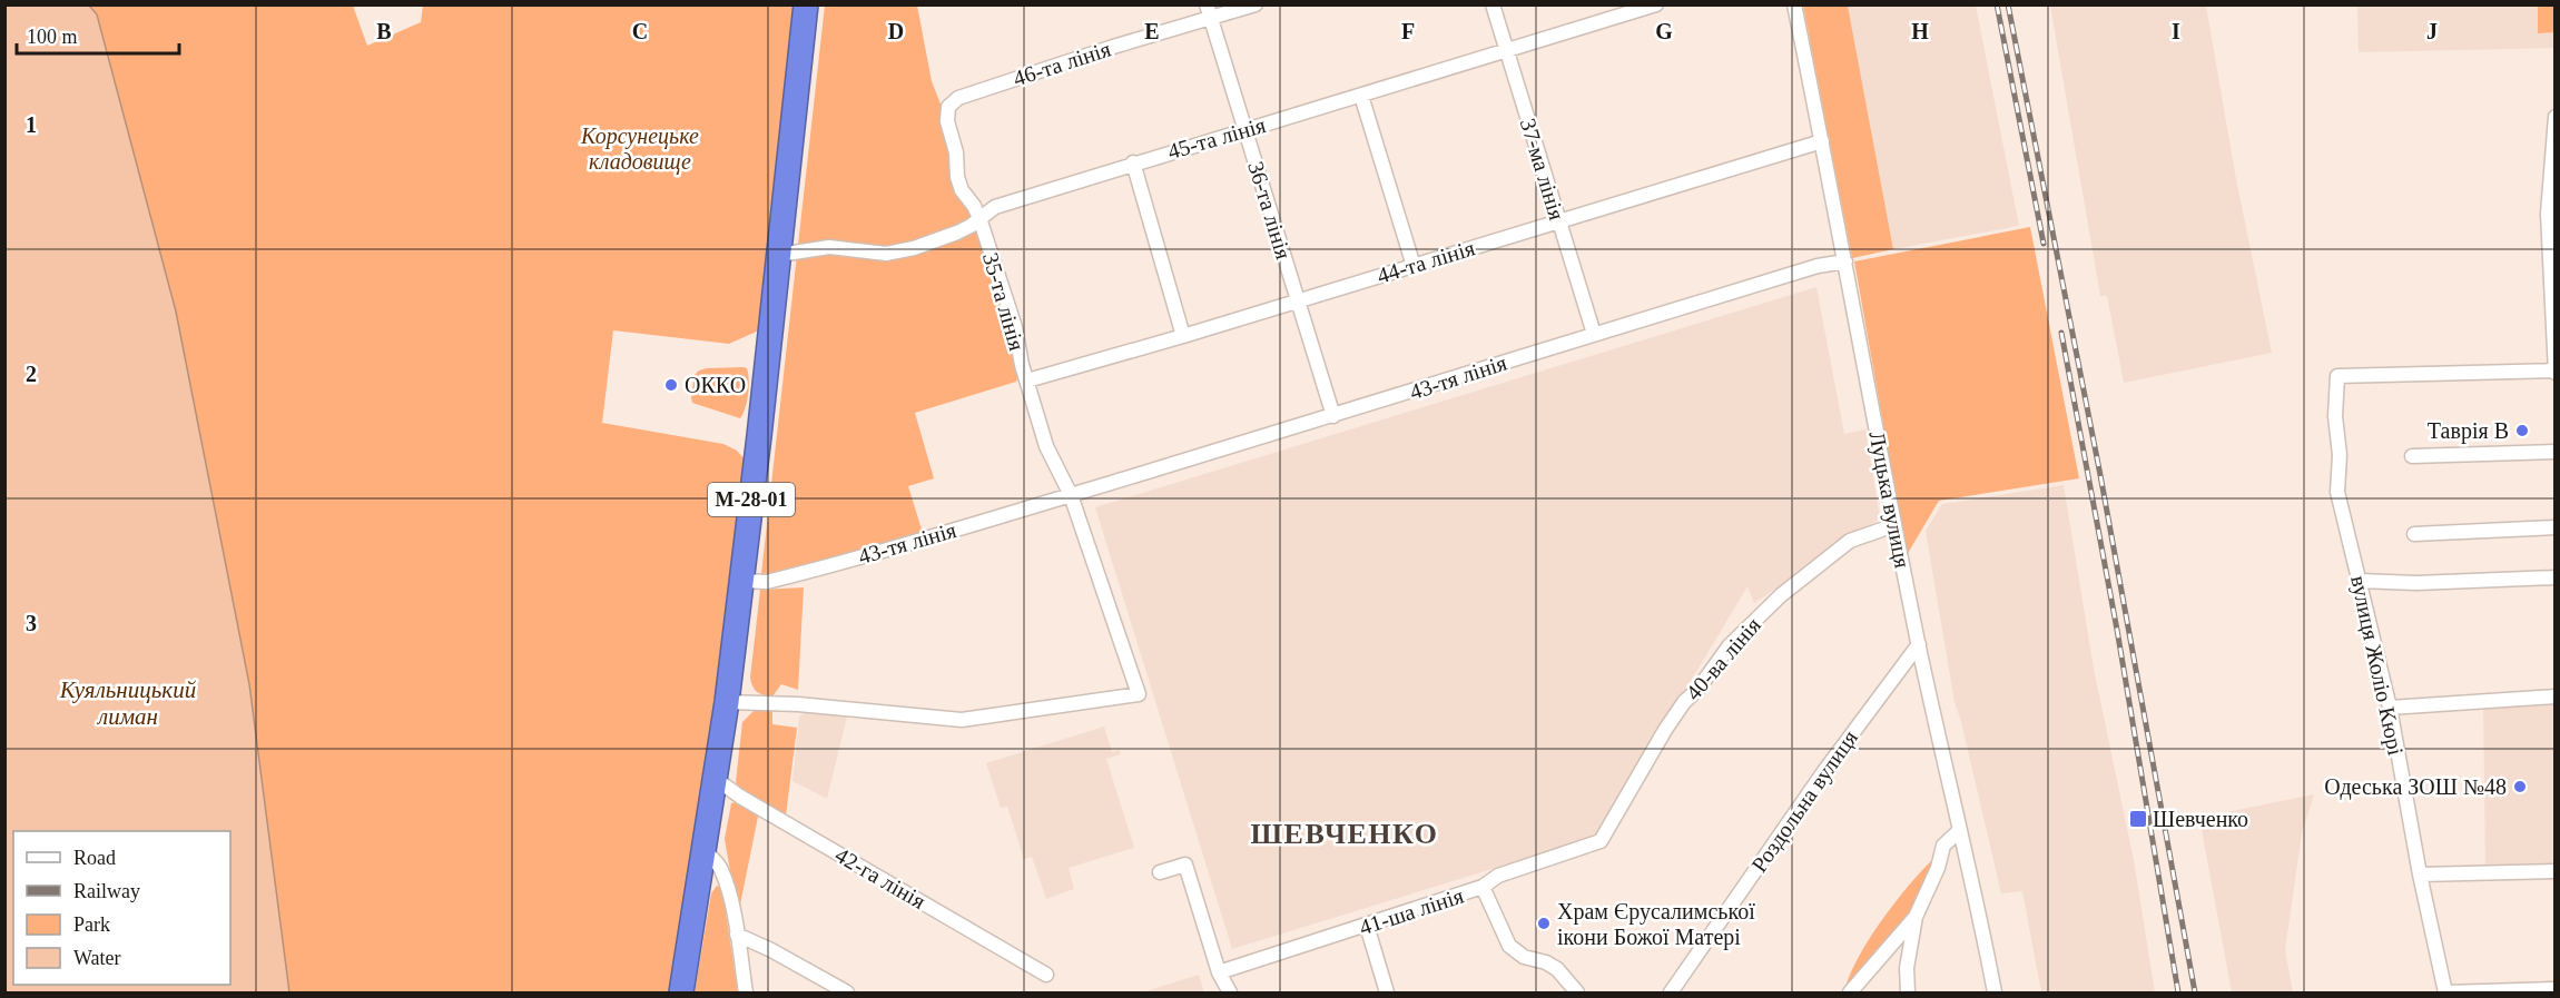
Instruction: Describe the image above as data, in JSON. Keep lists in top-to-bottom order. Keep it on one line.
{"streets":{"highway":["М-28-01"],"street":["46-та лінія","45-та лінія","37-ма лінія","36-та лінія","44-та лінія","35-та лінія","43-тя лінія","Луцька вулиця","40-ва лінія","вулиця Жоліо Кюрі","Роздольна вулиця","42-га лінія","41-ша лінія"]},"crossings":[["46-та лінія","36-та лінія"],["46-та лінія","35-та лінія"],["45-та лінія","37-ма лінія"],["45-та лінія","36-та лінія"],["45-та лінія","35-та лінія"],["45-та лінія","М-28-01"],["37-ма лінія","44-та лінія"],["37-ма лінія","43-тя лінія"],["36-та лінія","44-та лінія"],["36-та лінія","43-тя лінія"],["44-та лінія","35-та лінія"],["44-та лінія","Луцька вулиця"],["35-та лінія","43-тя лінія"],["43-тя лінія","М-28-01"],["43-тя лінія","Луцька вулиця"],["М-28-01","42-га лінія"],["Луцька вулиця","40-ва лінія"],["Луцька вулиця","Роздольна вулиця"],["40-ва лінія","41-ша лінія"]],"districts":["ШЕВЧЕНКО"],"water":["Куяльницький лиман"],"parks":["Корсунецьке кладовище"],"places":{"other":["ОККО","Таврія В","Одеська ЗОШ №48","Храм Єрусалимської ікони Божої Матері"],"transit":["Шевченко"]},"legend":["Road","Railway","Park","Water"],"scale_bar":"100 m","grid":{"columns":["B","C","D","E","F","G","H","I","J"],"rows":["1","2","3"]}}
